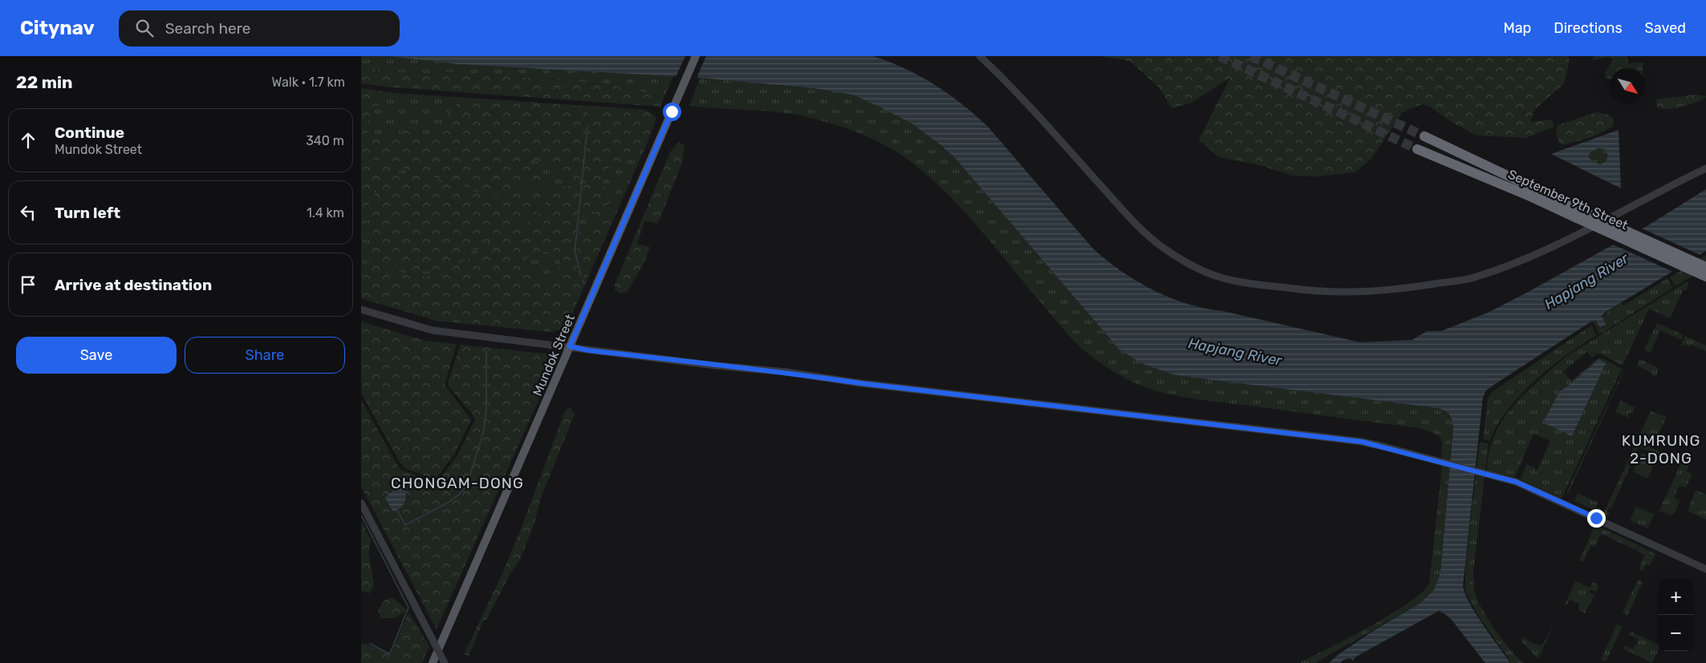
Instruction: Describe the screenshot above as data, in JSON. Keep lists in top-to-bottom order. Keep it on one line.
{"streets":{"highway":["September 9th Street"],"main road":["Mundok Street"]},"districts":["KUMRUNG 2-DONG","CHONGAM-DONG"],"water":["Hapjang River"],"north":"bottom right","page":{"header":"Citynav","search":"Search here","nav":["Map","Directions","Saved"],"heading":["22 min","Walk · 1.7 km"],"list":[["Continue","Mundok Street","340 m"],["Turn left","1.4 km"],"Arrive at destination"],"buttons":["Save","Share"],"map_buttons":["+","−"]}}
